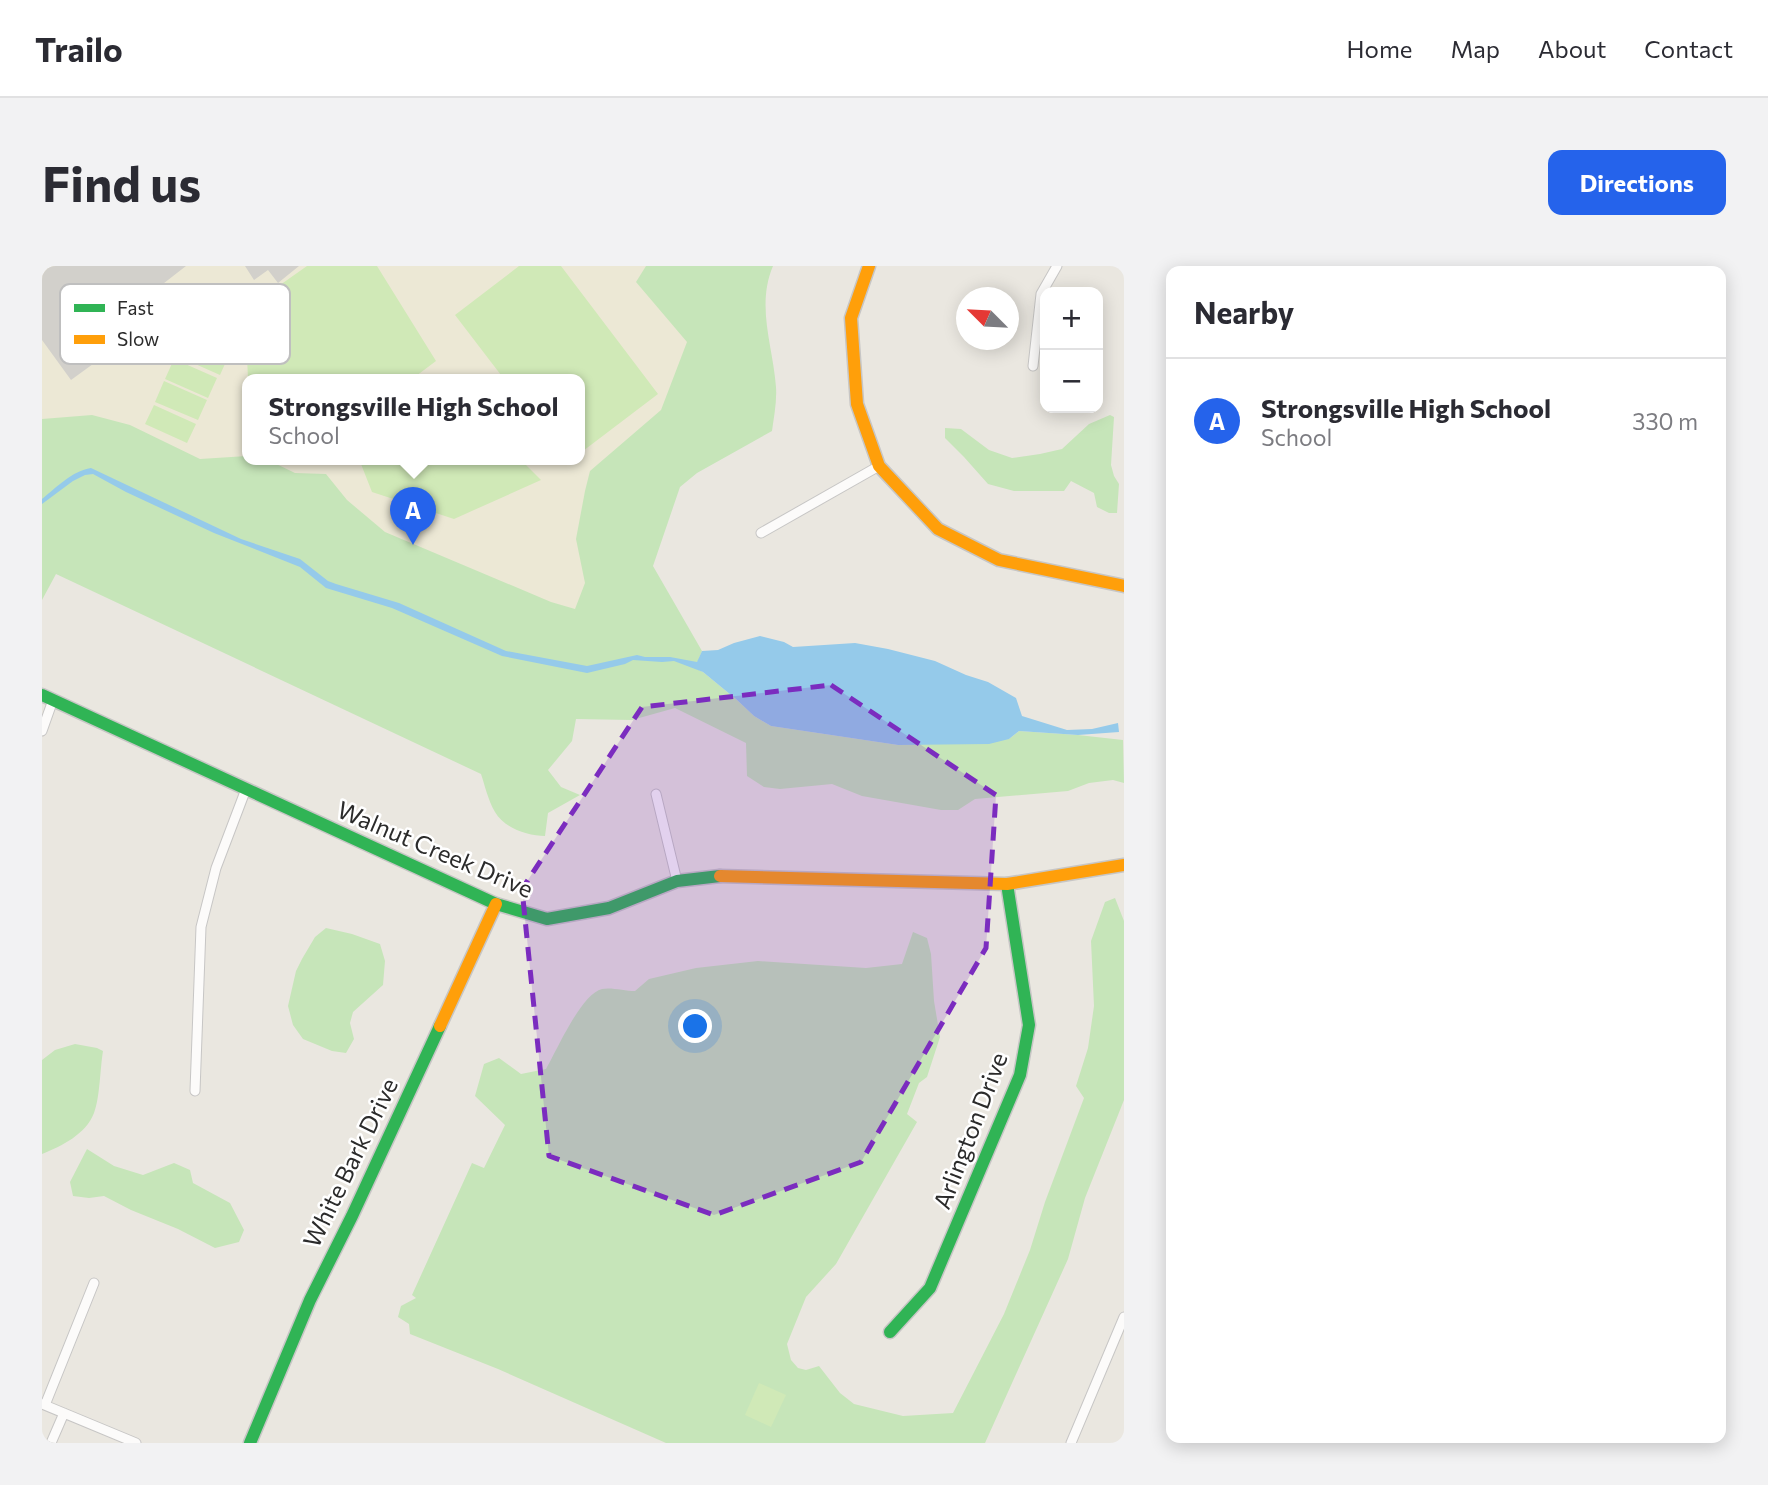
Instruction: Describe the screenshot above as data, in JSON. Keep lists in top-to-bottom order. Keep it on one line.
{"streets":{"street":["Walnut Creek Drive","Arlington Drive","White Bark Drive"]},"crossings":[["Walnut Creek Drive","Arlington Drive"],["Walnut Creek Drive","White Bark Drive"]],"legend":["Fast","Slow"],"north":"top left","page":{"header":"Trailo","nav":["Home","Map","About","Contact"],"buttons":"Directions","title":"Find us","heading":"Nearby","map_buttons":["+","−"],"list":[{"mark":"A","name":"Strongsville High School","note":"School","value":"330 m"}],"popup":["Strongsville High School","School"],"pins":"A"}}
